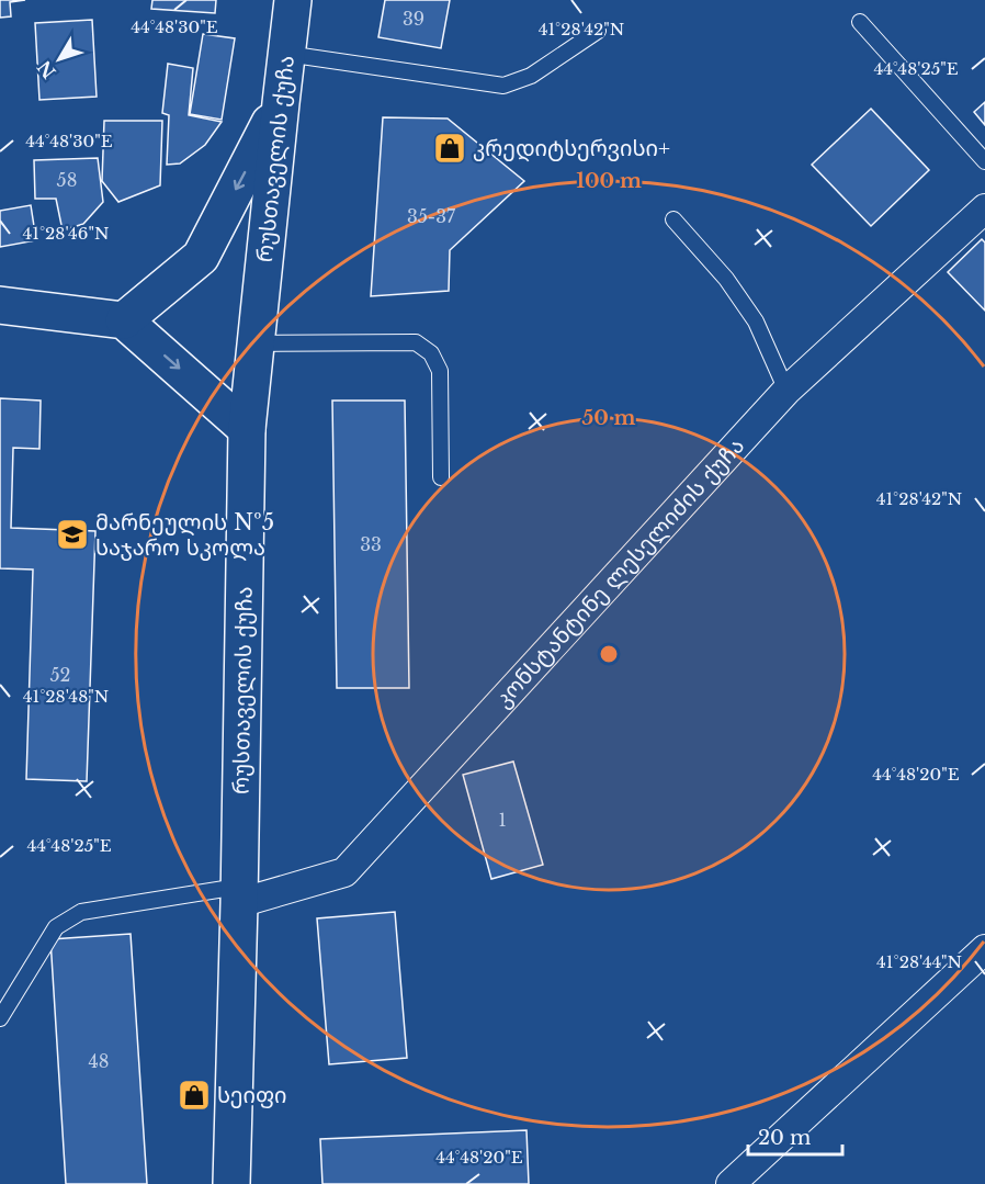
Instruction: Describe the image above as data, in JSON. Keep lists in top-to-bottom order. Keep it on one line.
{"streets":{"main road":["რუსთაველის ქუჩა"],"street":["კონსტანტინე ლესელიძის ქუჩა"]},"crossings":[["რუსთაველის ქუჩა","კონსტანტინე ლესელიძის ქუჩა"]],"places":{"shop":["კრედიტსერვისი+","სეიფი"],"school or university":["მარნეულის №5 საჯარო სკოლა"]},"house_numbers":["39","58","35-37","33","52","1","48"],"scale_bar":"20 m","north":"bottom left","coordinates":["44°48'30\"E","41°28'42\"N","44°48'25\"E","41°28'46\"N","41°28'48\"N","44°48'20\"E","41°28'44\"N"],"rings":["100 m","50 m"]}
